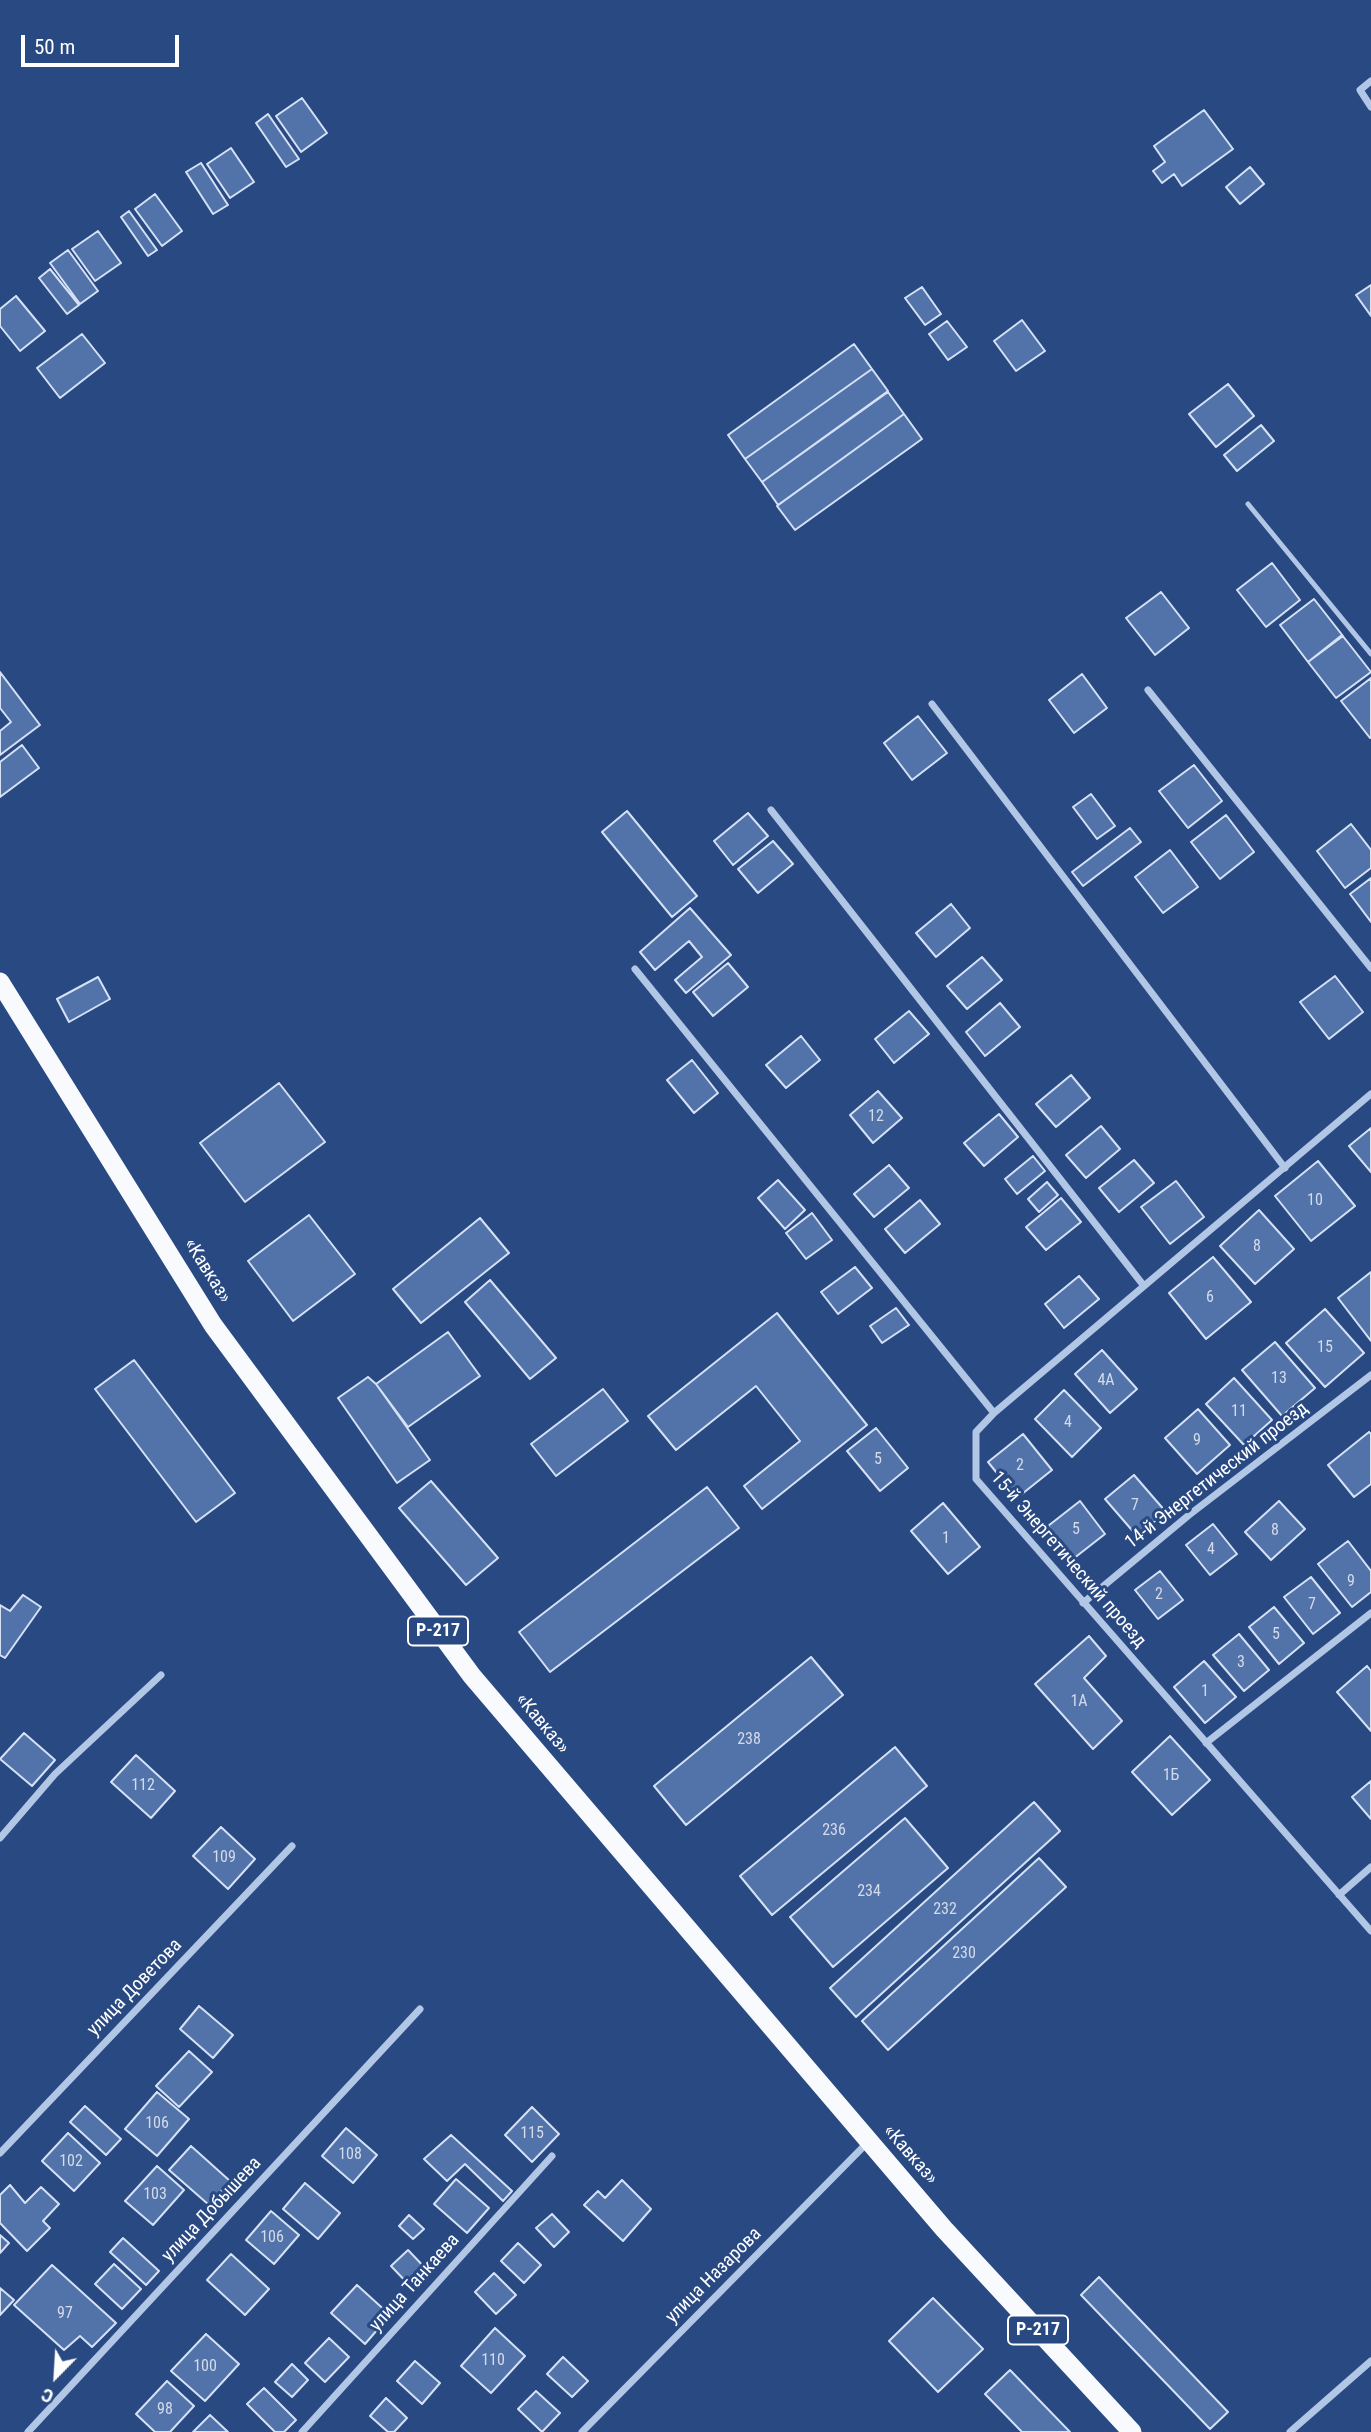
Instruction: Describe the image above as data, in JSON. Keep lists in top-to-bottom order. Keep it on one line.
{"streets":{"highway":["«Кавказ»","Р-217"],"street":["14-й Энергетический проезд","15-й Энергетический проезд","улица Доветова","улица Добышева","улица Назарова","улица Танкаева"]},"crossings":[["«Кавказ»","улица Назарова"],["14-й Энергетический проезд","15-й Энергетический проезд"]],"house_numbers":["12","10","8","6","15","13","4А","11","4","9","5","2","7","5","8","1","4","9","2","7","5","3","1","1А","238","1Б","112","236","109","234","232","230","106","115","108","102","103","106","97","110","100","98"],"scale_bar":"50 m","north":"bottom left"}
